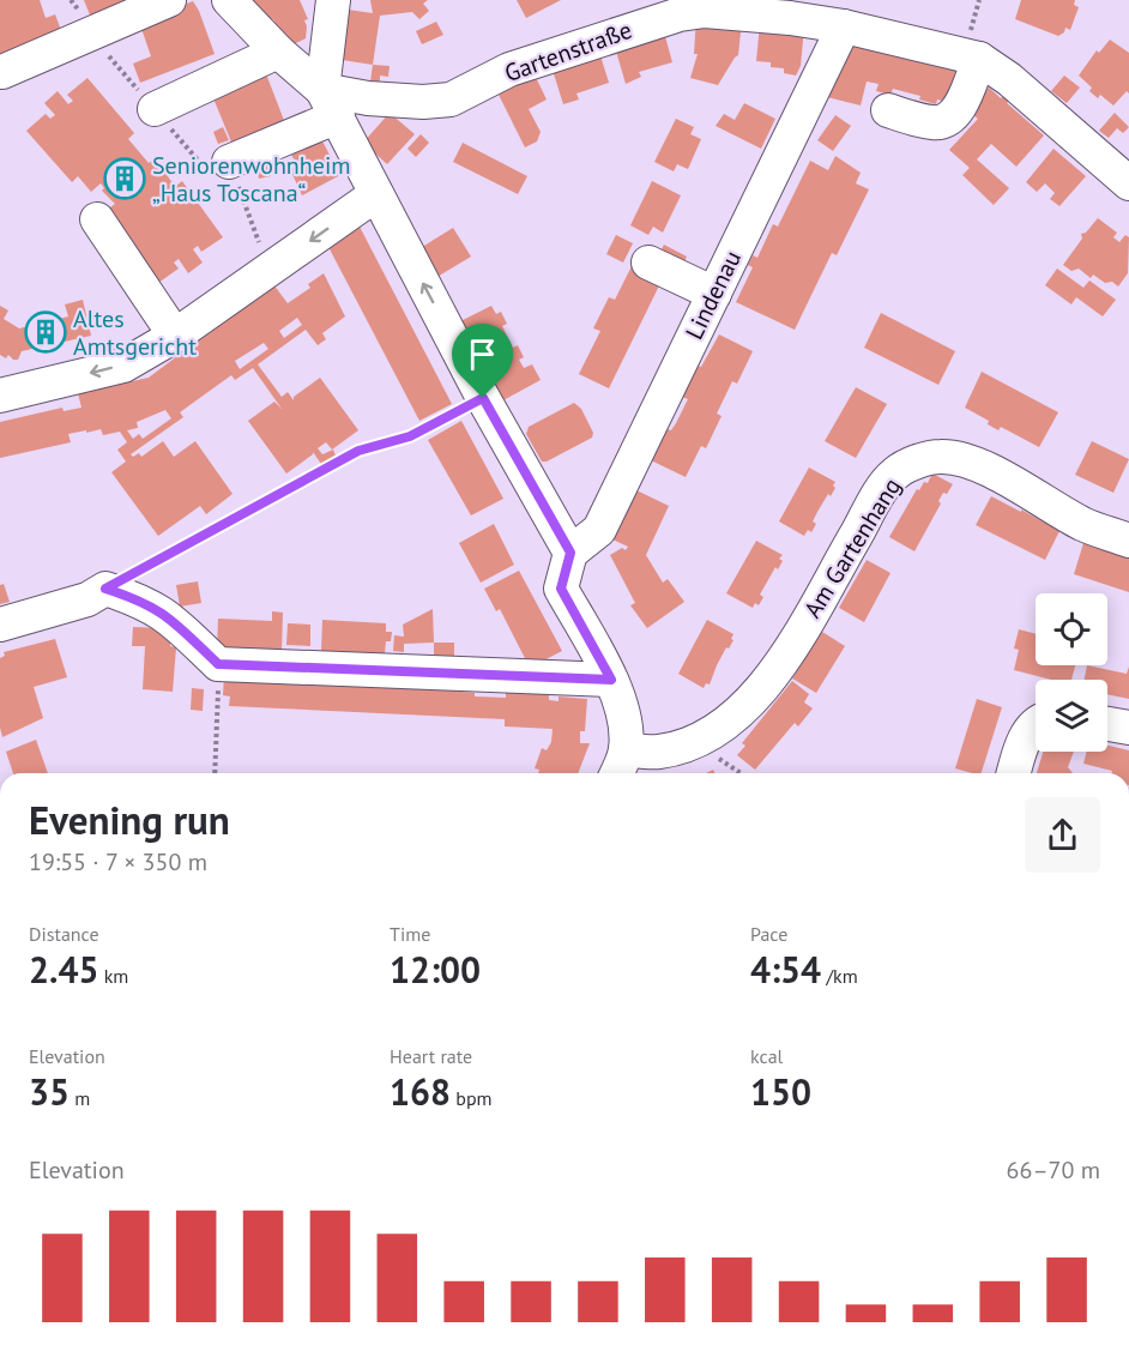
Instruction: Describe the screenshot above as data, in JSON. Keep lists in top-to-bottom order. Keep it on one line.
{"streets":{"street":["Gartenstraße","Lindenau","Am Gartenhang"]},"crossings":[["Gartenstraße","Lindenau"]],"places":{"building":["Seniorenwohnheim „Haus Toscana“","Altes Amtsgericht"]},"page":{"heading":["Evening run","19:55 · 7 × 350 m"],"stats":[["Distance","2.45 km"],["Time","12:00"],["Pace","4:54 /km"],["Elevation","35 m"],["Heart rate","168 bpm"],["kcal","150"]],"chart":["Elevation","66–70 m"]}}
